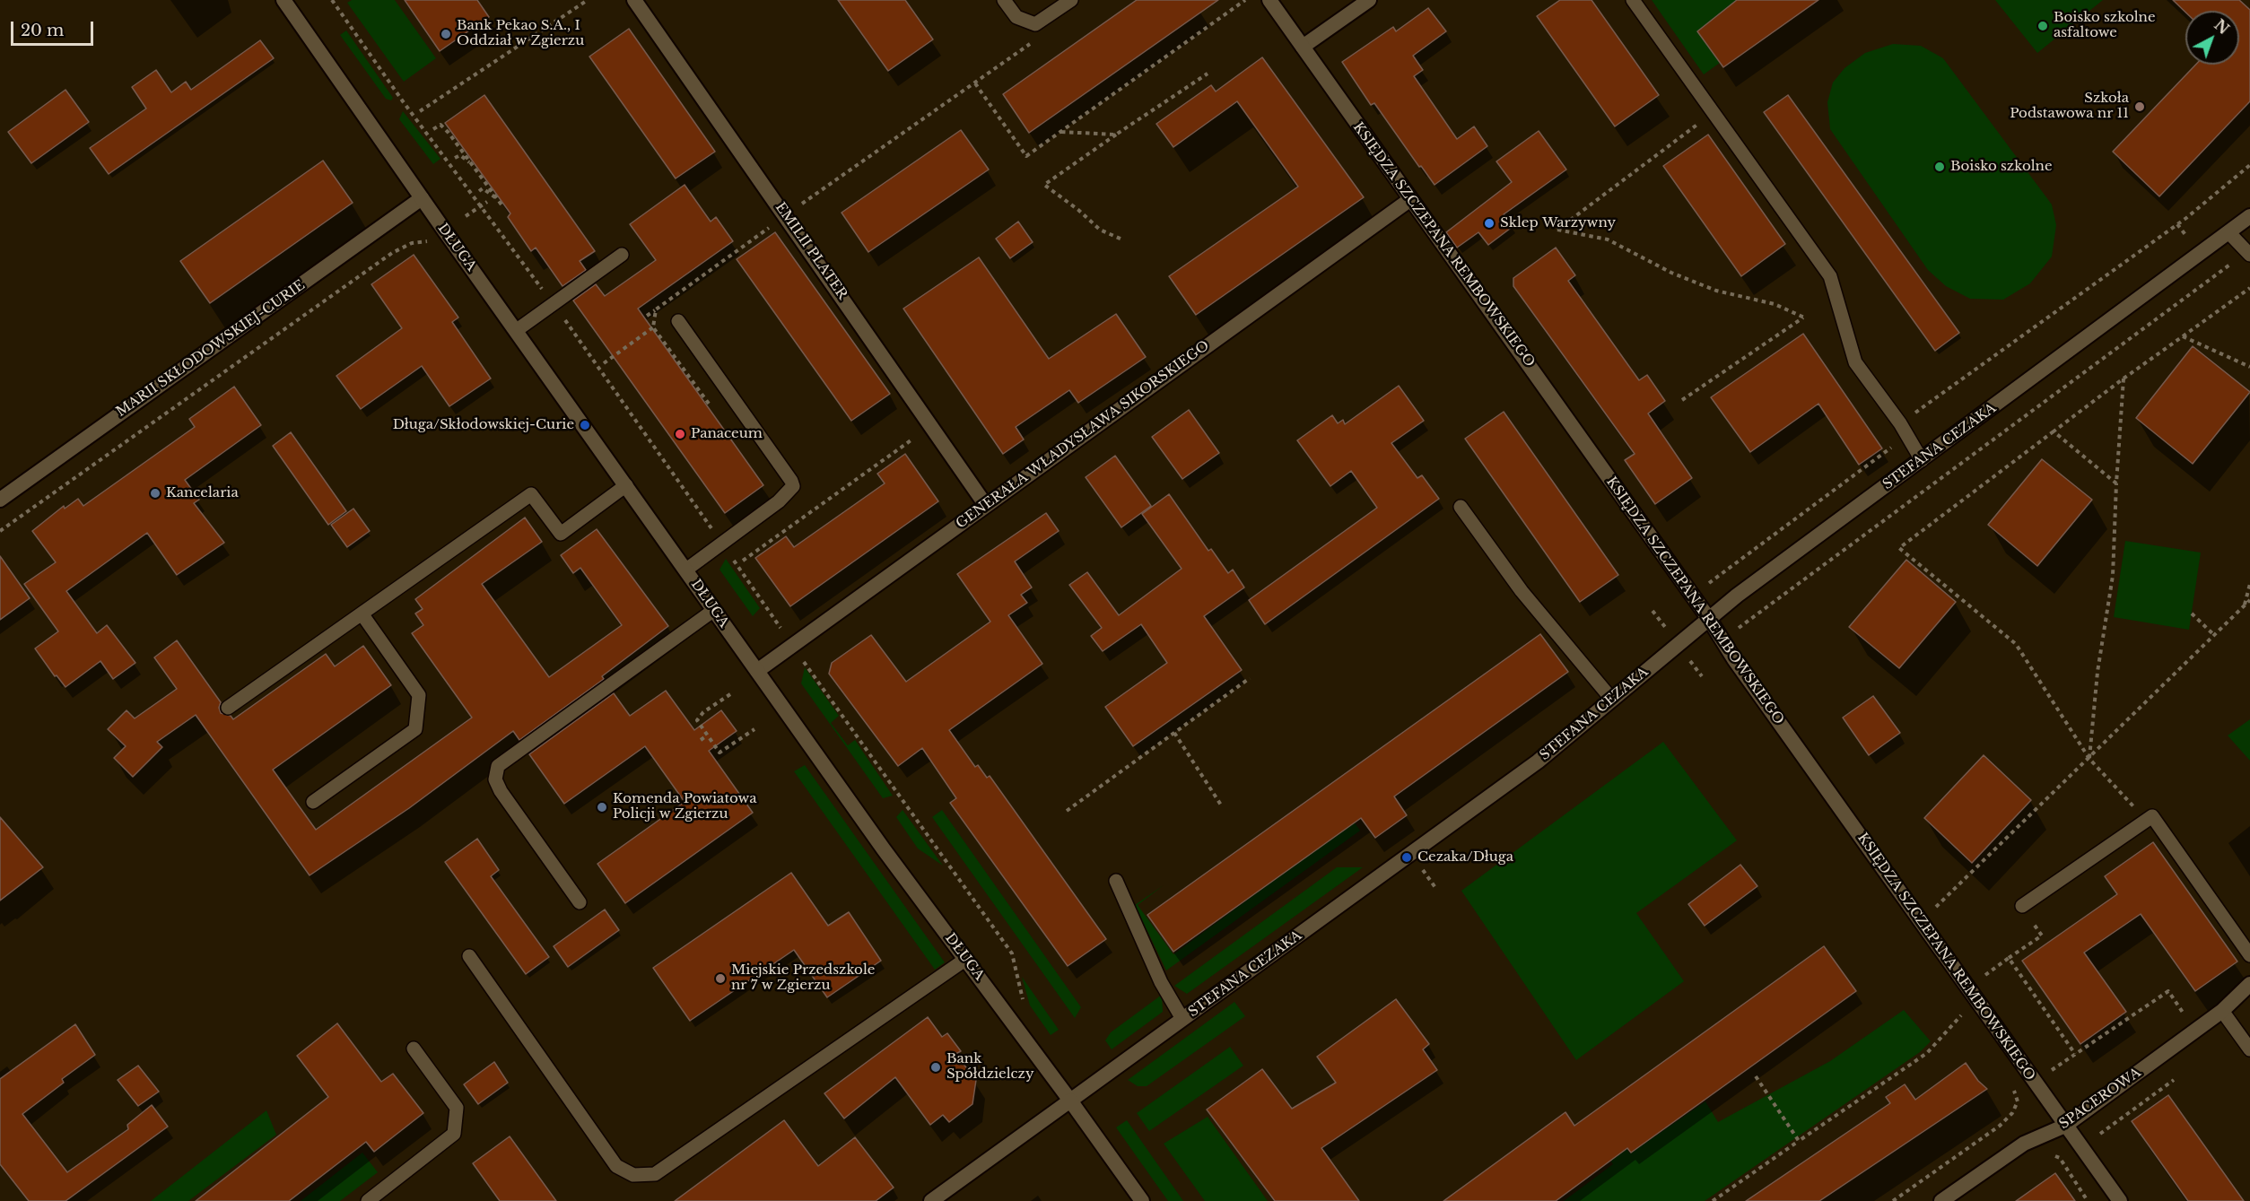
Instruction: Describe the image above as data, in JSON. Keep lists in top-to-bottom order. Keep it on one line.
{"streets":{"street":["KSIĘDZA SZCZEPANA REMBOWSKIEGO","DŁUGA","EMILII PLATER","MARII SKŁODOWSKIEJ-CURIE","GENERAŁA WŁADYSŁAWA SIKORSKIEGO","STEFANA CEZAKA","SPACEROWA"]},"crossings":[["KSIĘDZA SZCZEPANA REMBOWSKIEGO","GENERAŁA WŁADYSŁAWA SIKORSKIEGO"],["KSIĘDZA SZCZEPANA REMBOWSKIEGO","STEFANA CEZAKA"],["KSIĘDZA SZCZEPANA REMBOWSKIEGO","SPACEROWA"],["DŁUGA","MARII SKŁODOWSKIEJ-CURIE"],["DŁUGA","GENERAŁA WŁADYSŁAWA SIKORSKIEGO"],["DŁUGA","STEFANA CEZAKA"],["EMILII PLATER","GENERAŁA WŁADYSŁAWA SIKORSKIEGO"]],"places":["Boisko szkolne asfaltowe","Bank Pekao S.A., I Oddział w Zgierzu","Szkoła Podstawowa nr 11","Boisko szkolne","Sklep Warzywny","Długa/Skłodowskiej-Curie","Panaceum","Kancelaria","Komenda Powiatowa Policji w Zgierzu","Cezaka/Długa","Miejskie Przedszkole nr 7 w Zgierzu","Bank Spółdzielczy"],"scale_bar":"20 m","north":"top right"}
